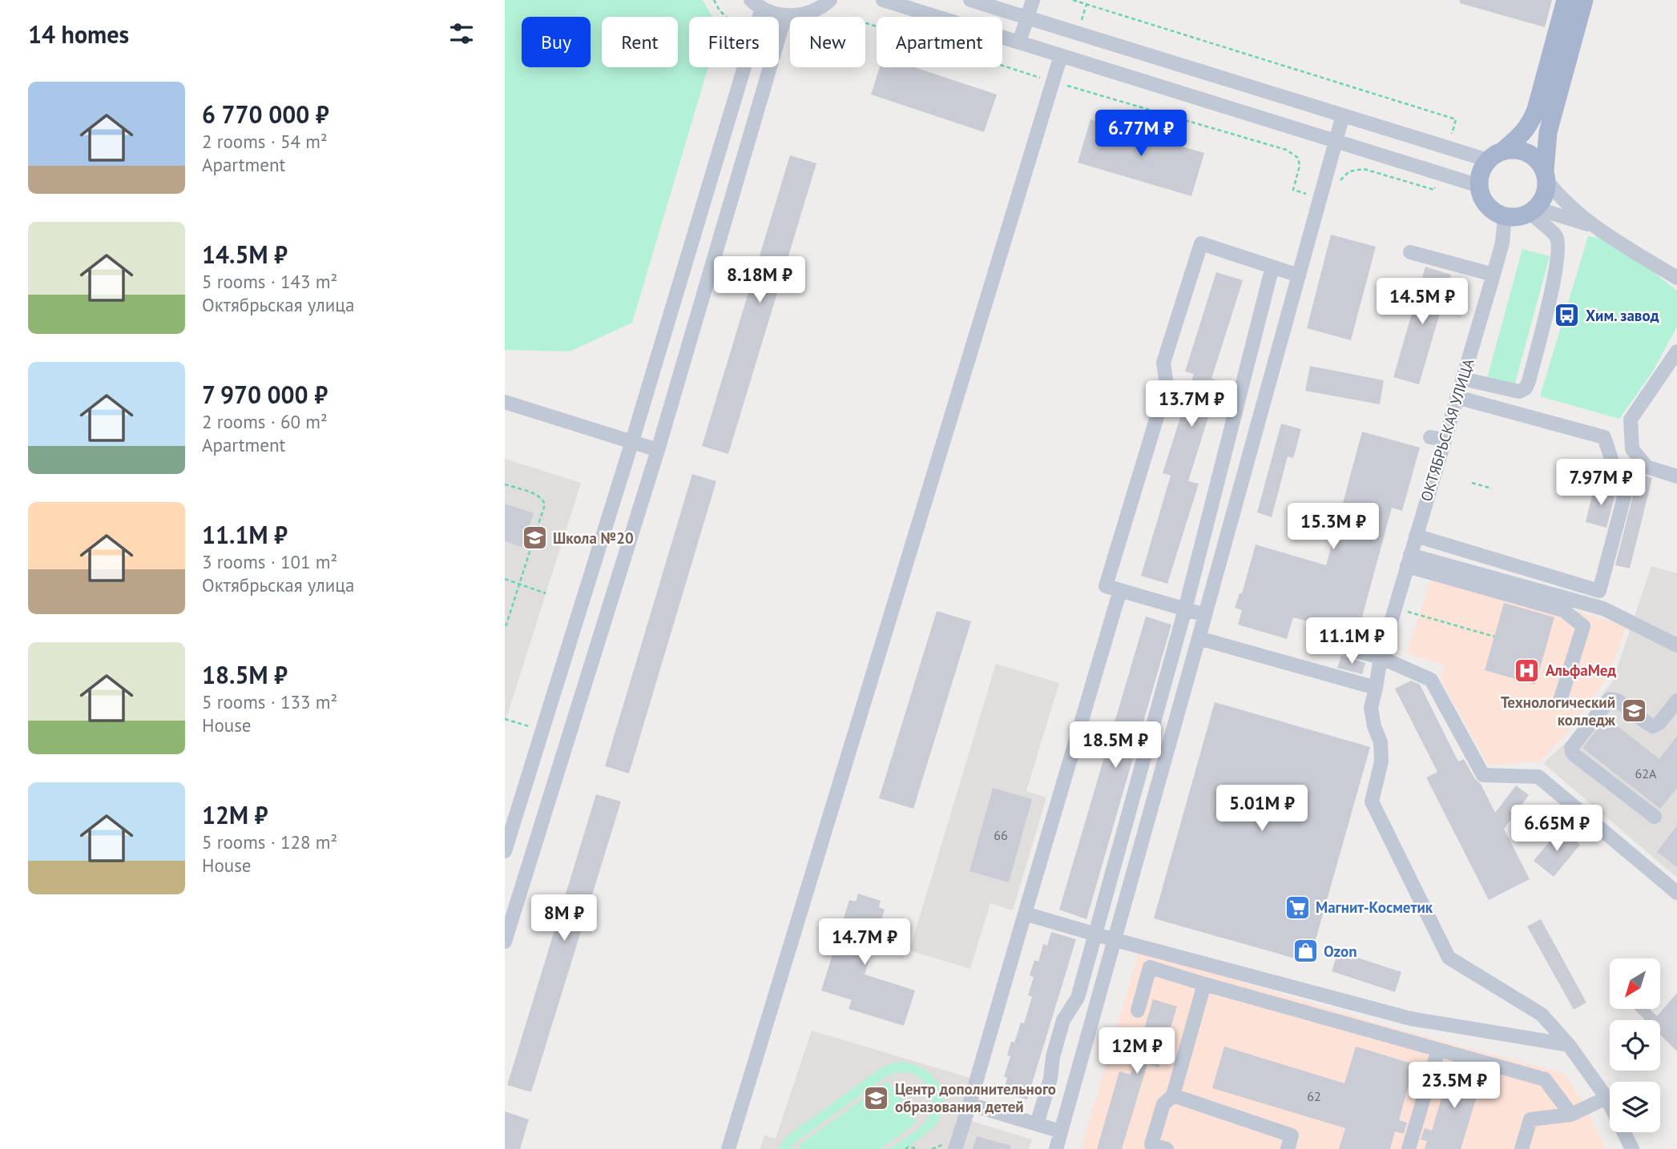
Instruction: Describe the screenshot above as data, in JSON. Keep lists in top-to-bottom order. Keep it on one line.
{"streets":{"street":["ОКТЯБРЬСКАЯ УЛИЦА"]},"places":{"bus stop":["Хим. завод"],"school or university":["Школа №20","Технологический колледж","Центр дополнительного образования детей"],"hospital":["АльфаМед"],"supermarket":["Магнит-Косметик"],"shop":["Ozon"]},"house_numbers":["62А","66","62"],"north":"bottom left","page":{"heading":"14 homes","chip":["Buy","Rent","Filters","New","Apartment"],"list":[{"name":"6 770 000 ₽","note":"2 rooms · 54 m² · Apartment"},{"name":"14.5M ₽","note":"5 rooms · 143 m² · Октябрьская улица"},{"name":"7 970 000 ₽","note":"2 rooms · 60 m² · Apartment"},{"name":"11.1M ₽","note":"3 rooms · 101 m² · Октябрьская улица"},{"name":"18.5M ₽","note":"5 rooms · 133 m² · House"},{"name":"12M ₽","note":"5 rooms · 128 m² · House"}],"price":["6.77M ₽","8.18M ₽","14.5M ₽","13.7M ₽","7.97M ₽","15.3M ₽","11.1M ₽","18.5M ₽","5.01M ₽","6.65M ₽","8M ₽","14.7M ₽","12M ₽","23.5M ₽"]}}
